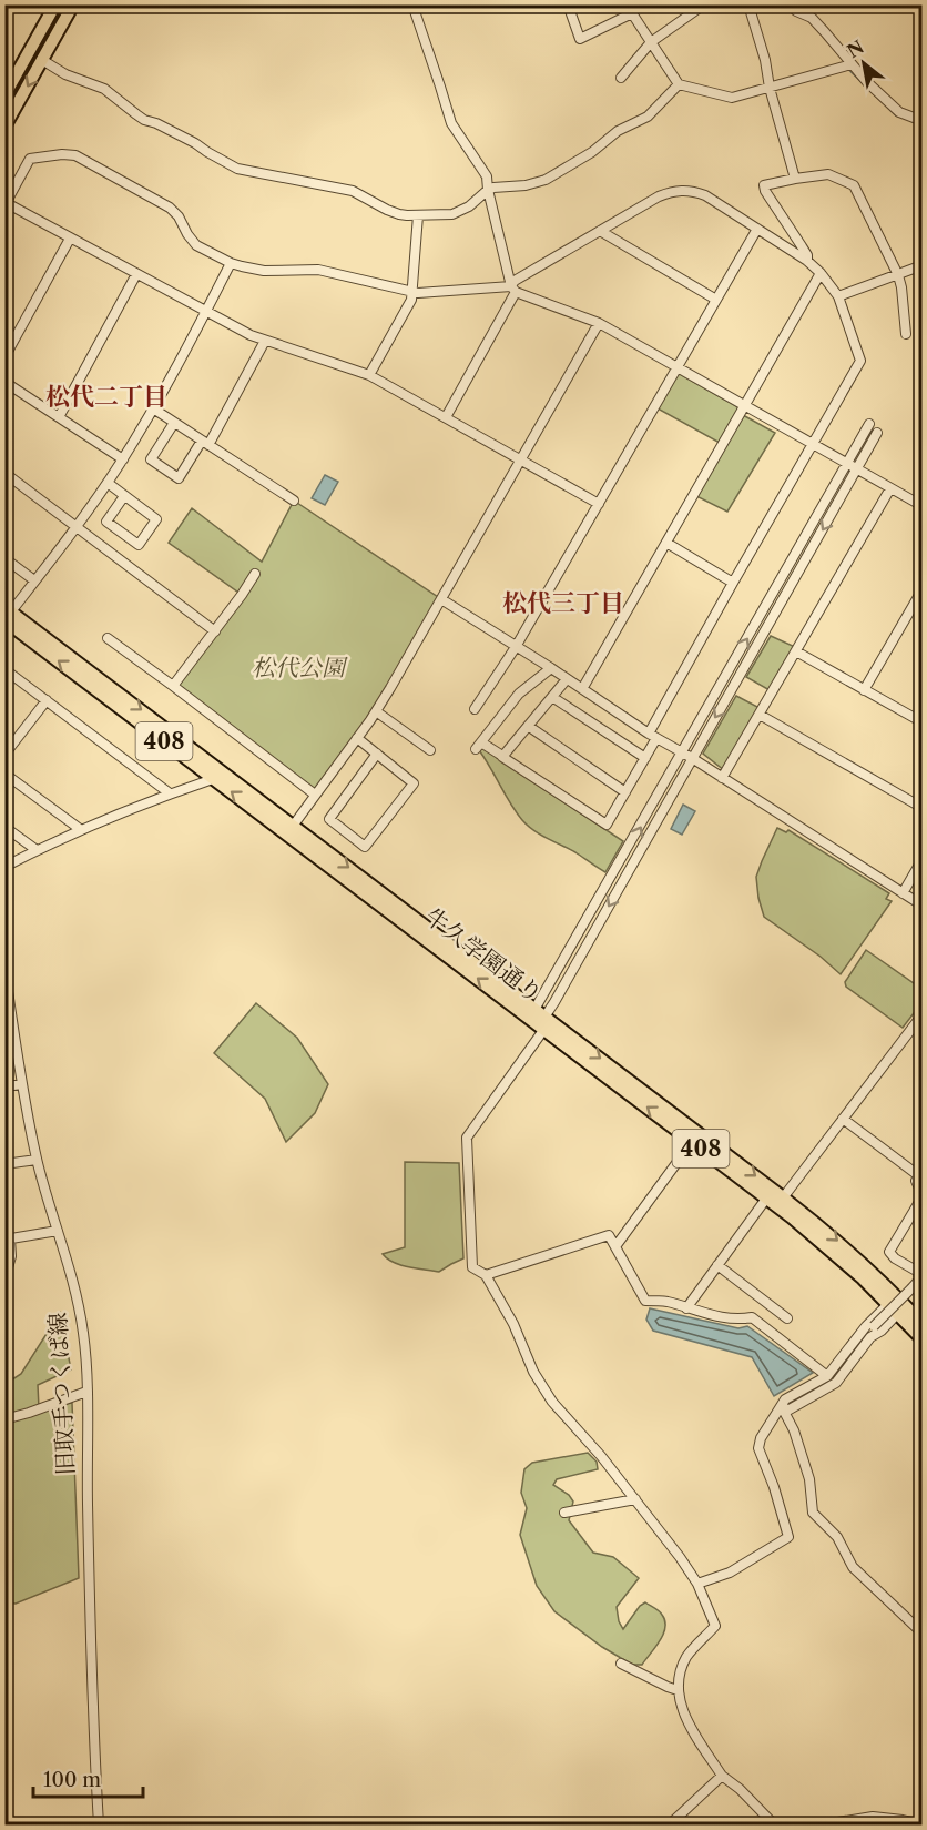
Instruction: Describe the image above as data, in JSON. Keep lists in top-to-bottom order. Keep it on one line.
{"streets":{"highway":["408","牛久学園通り"],"street":["旧取手つくば線"]},"districts":["松代二丁目","松代三丁目"],"parks":["松代公園"],"scale_bar":"100 m","north":"top left"}
